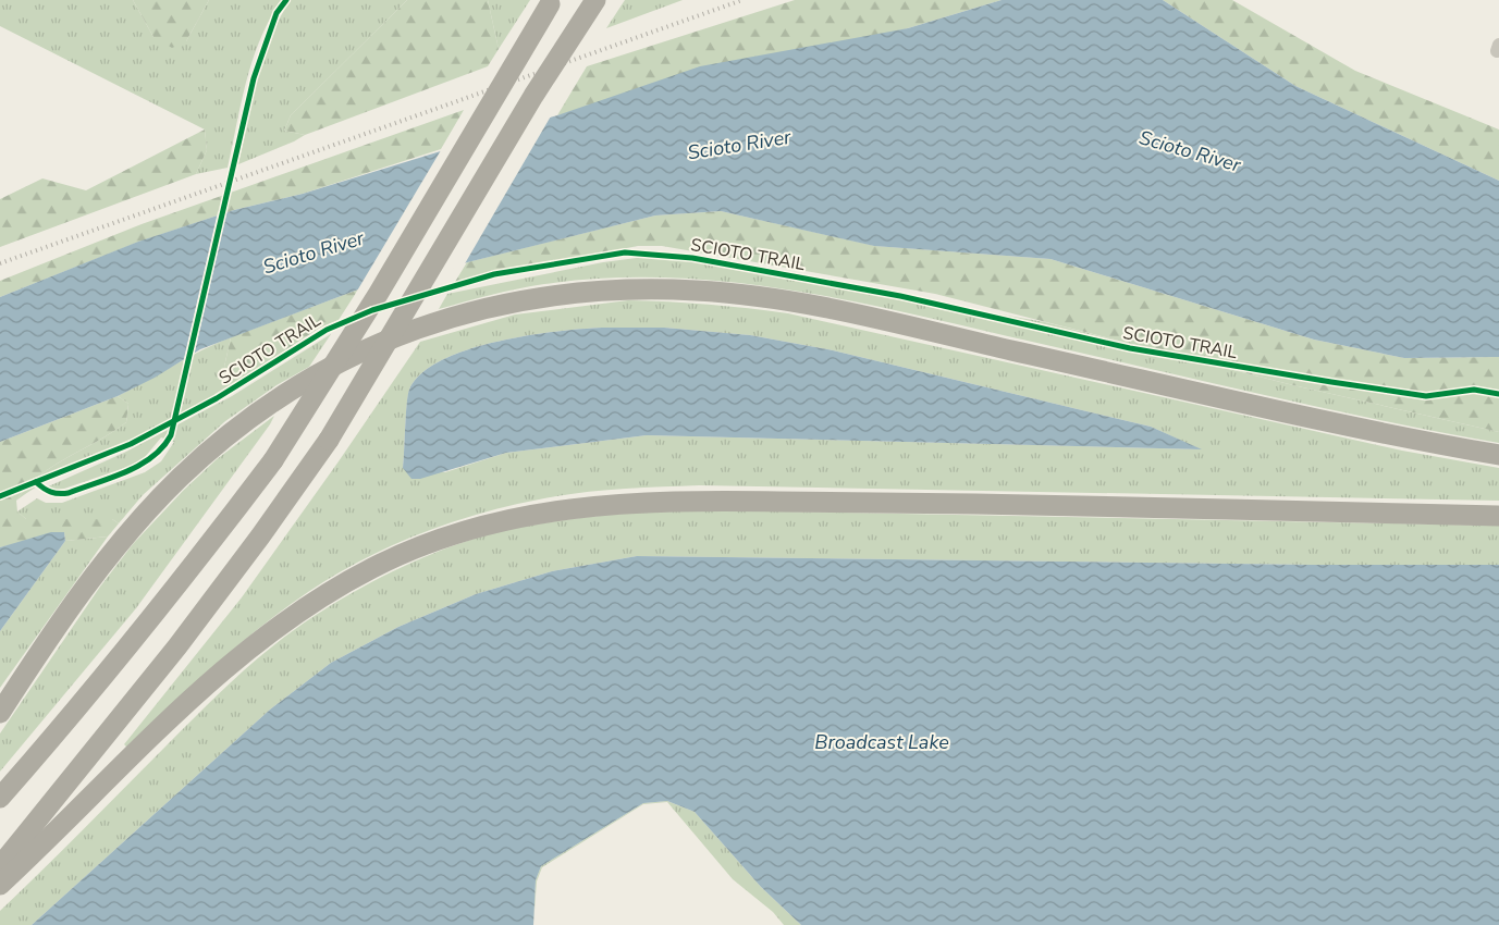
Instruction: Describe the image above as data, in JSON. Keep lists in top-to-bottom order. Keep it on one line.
{"streets":{"cycle path":["SCIOTO TRAIL"]},"water":["Scioto River","Broadcast Lake"]}
